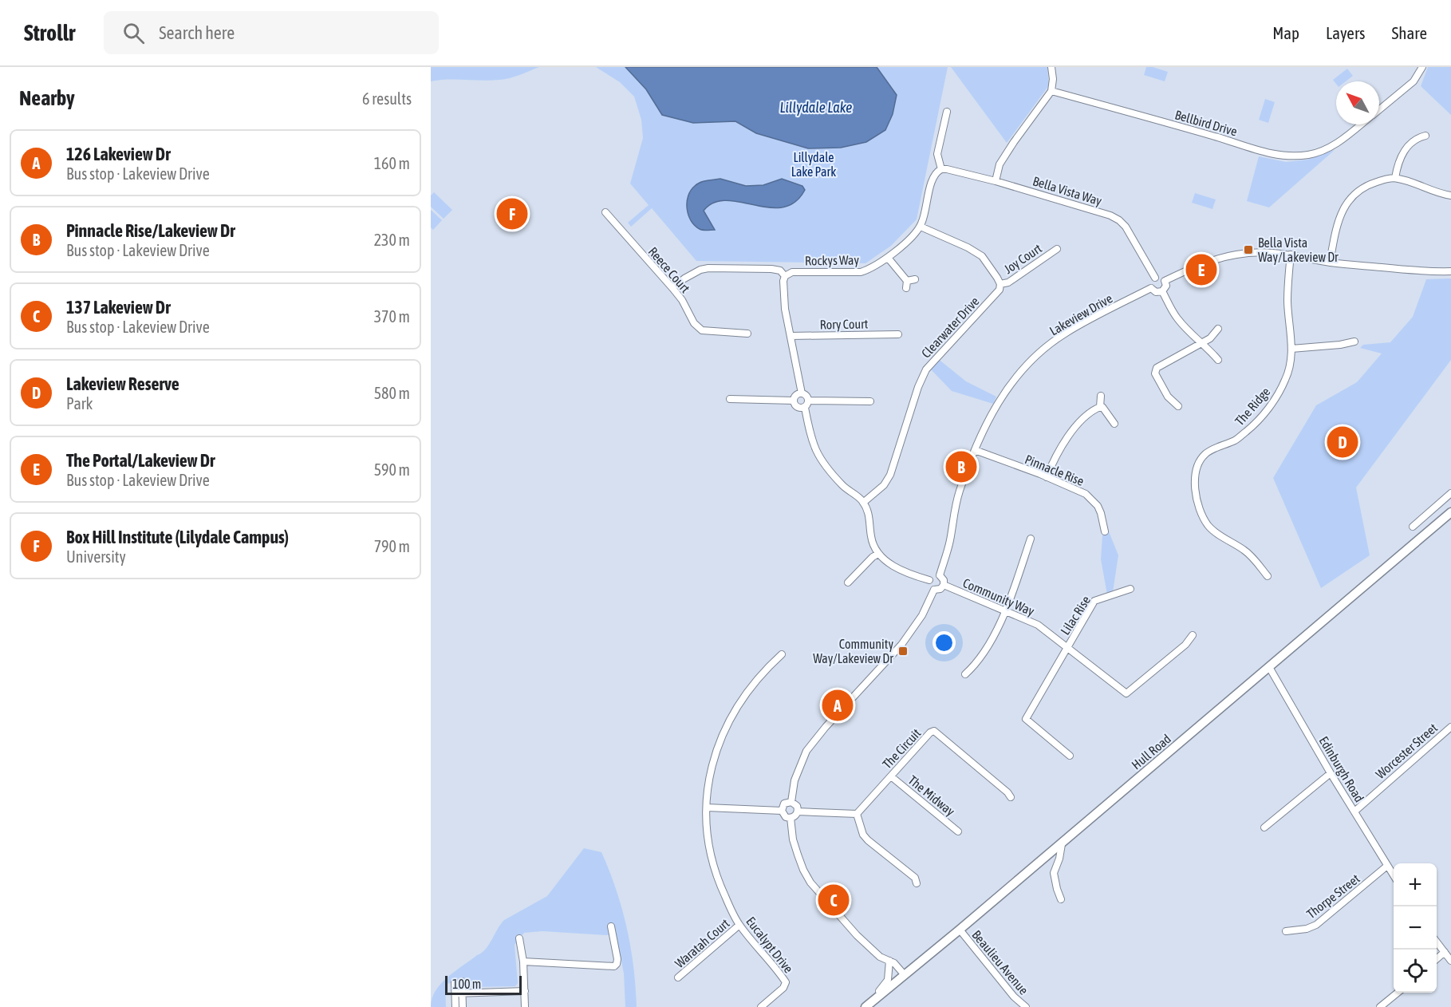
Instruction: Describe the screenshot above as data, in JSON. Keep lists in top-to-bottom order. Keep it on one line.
{"streets":{"main road":["Hull Road"],"street":["Bellbird Drive","Bella Vista Way","Joy Court","Rockys Way","Reece Court","Lakeview Drive","Rory Court","Clearwater Drive","The Ridge","Pinnacle Rise","Community Way","Lilac Rise","The Circuit","Worcester Street","Edinburgh Road","The Midway","Thorpe Street","Waratah Court","Eucalypt Drive","Beaulieu Avenue"]},"crossings":[["Bella Vista Way","Rockys Way"],["Bella Vista Way","Lakeview Drive"],["Joy Court","Clearwater Drive"],["Rockys Way","Reece Court"],["Lakeview Drive","Pinnacle Rise"],["Lakeview Drive","Community Way"],["Community Way","Lilac Rise"],["The Circuit","The Midway"],["Worcester Street","Edinburgh Road"],["Hull Road","Edinburgh Road"],["Hull Road","Beaulieu Avenue"],["Edinburgh Road","Thorpe Street"],["Waratah Court","Eucalypt Drive"]],"water":["Lillydale Lake"],"parks":["Lillydale Lake Park"],"places":{"transit":["Bella Vista Way/Lakeview Dr","Community Way/Lakeview Dr"]},"scale_bar":"100 m","north":"top left","page":{"header":"Strollr","search":"Search here","nav":["Map","Layers","Share"],"heading":["Nearby","6 results"],"list":[{"mark":"A","name":"126 Lakeview Dr","note":"Bus stop · Lakeview Drive","value":"160 m"},{"mark":"B","name":"Pinnacle Rise/Lakeview Dr","note":"Bus stop · Lakeview Drive","value":"230 m"},{"mark":"C","name":"137 Lakeview Dr","note":"Bus stop · Lakeview Drive","value":"370 m"},{"mark":"D","name":"Lakeview Reserve","note":"Park","value":"580 m"},{"mark":"E","name":"The Portal/Lakeview Dr","note":"Bus stop · Lakeview Drive","value":"590 m"},{"mark":"F","name":"Box Hill Institute (Lilydale Campus)","note":"University","value":"790 m"}],"pins":["F","E","D","B","A","C"],"map_buttons":["+","−"],"scale":"100 m"}}
